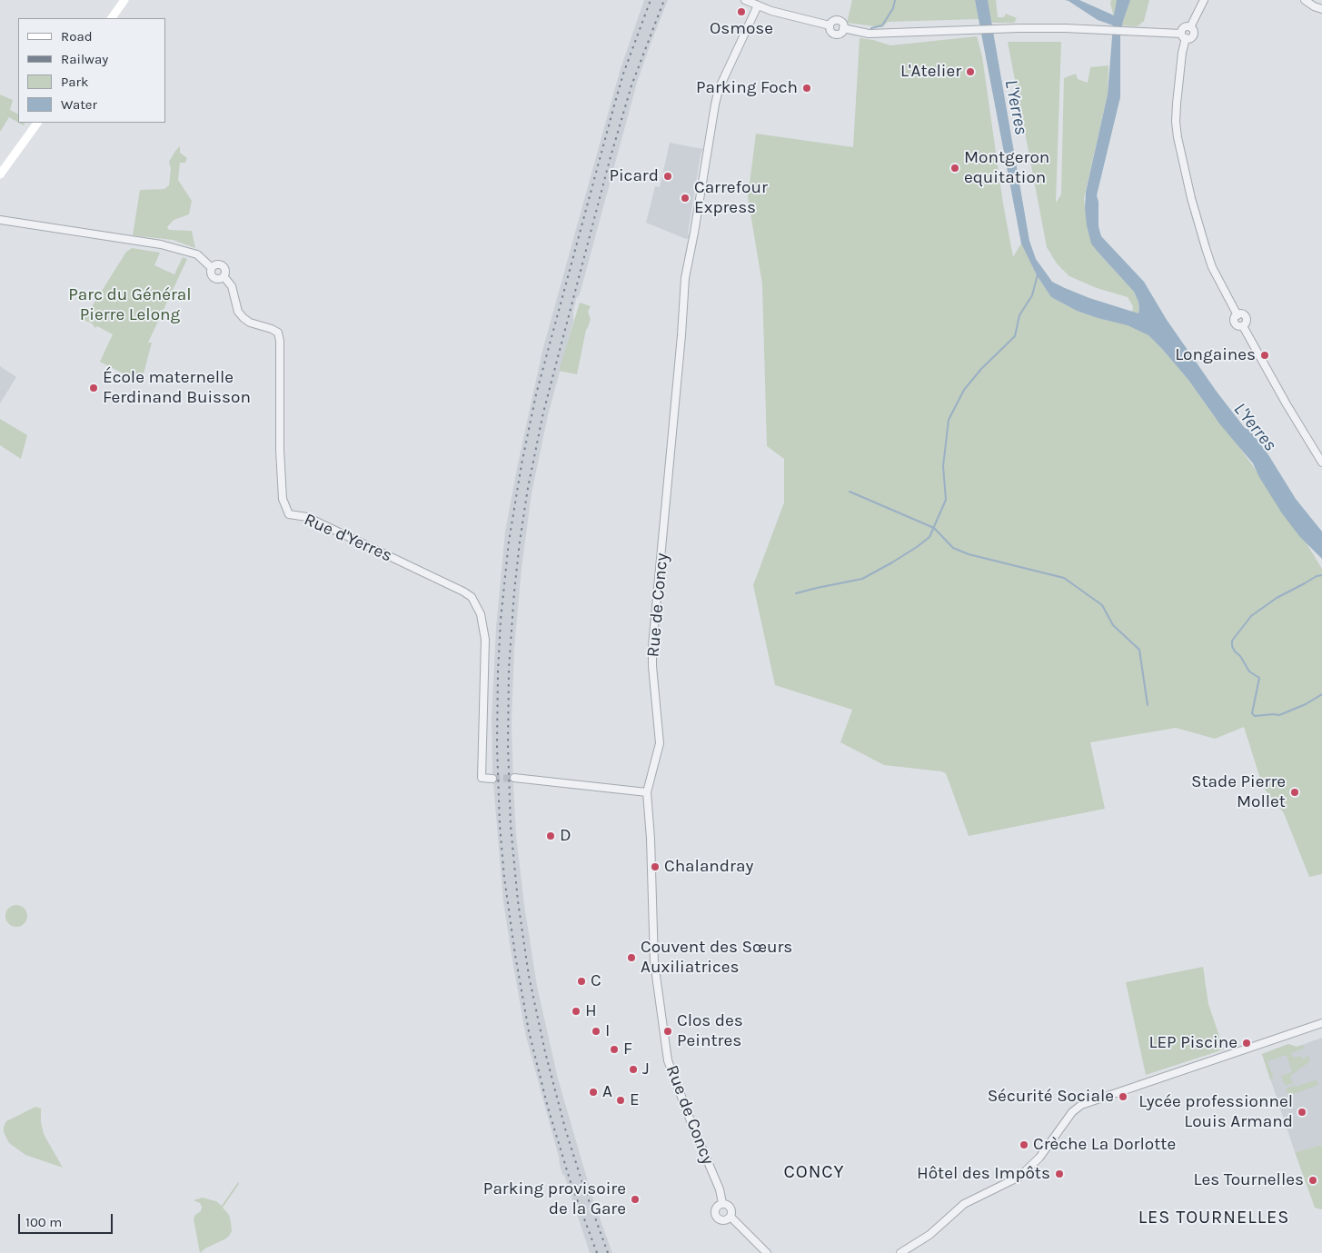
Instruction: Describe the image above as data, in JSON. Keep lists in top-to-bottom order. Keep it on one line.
{"streets":{"street":["Rue d'Yerres","Rue de Concy"]},"districts":["CONCY","LES TOURNELLES"],"water":["L'Yerres"],"parks":["Parc du Général Pierre Lelong"],"places":["Osmose","L'Atelier","Parking Foch","Montgeron equitation","Picard","Carrefour Express","Longaines","École maternelle Ferdinand Buisson","Stade Pierre Mollet","D","Chalandray","Couvent des Sœurs Auxiliatrices","C","H","I","Clos des Peintres","LEP Piscine","F","J","A","Sécurité Sociale","E","Lycée professionnel Louis Armand","Crèche La Dorlotte","Hôtel des Impôts","Les Tournelles","Parking provisoire de la Gare"],"legend":["Road","Railway","Park","Water"],"scale_bar":"100 m"}
